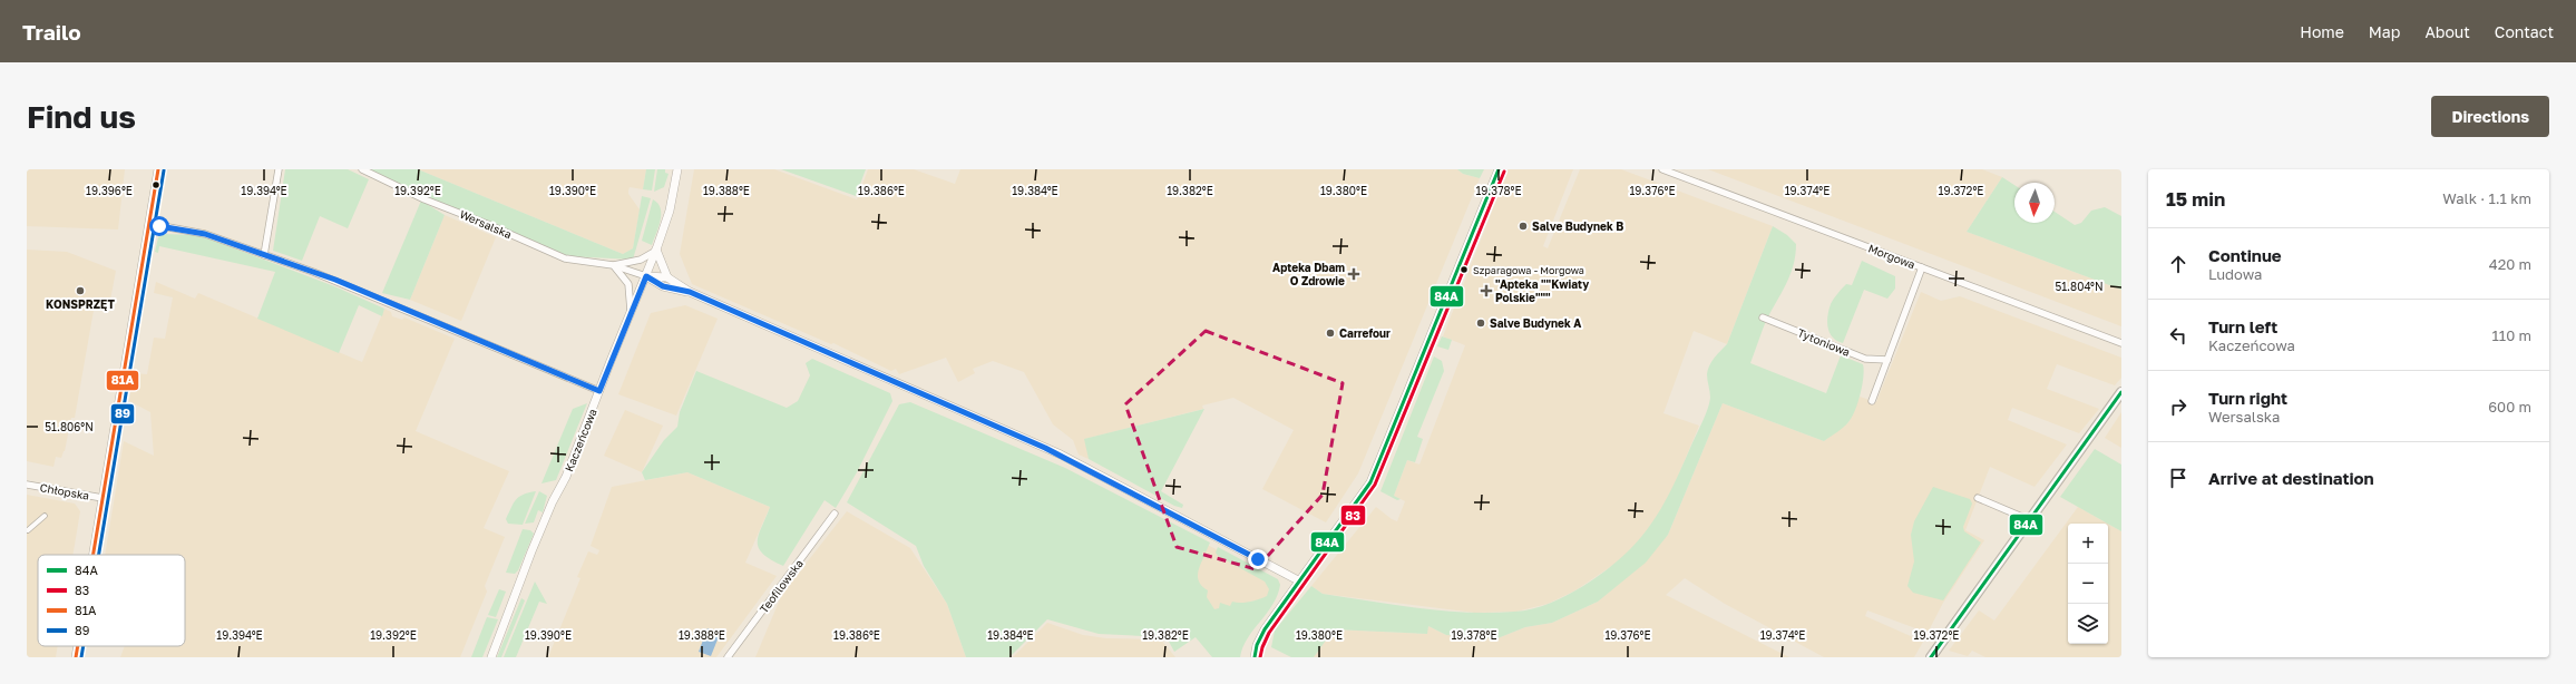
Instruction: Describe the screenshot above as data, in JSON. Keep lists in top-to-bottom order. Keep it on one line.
{"streets":{"street":["Wersalska","Morgowa","Tytoniowa","Kaczeńcowa","Chłopska","Teofilowska"]},"crossings":[["Wersalska","Kaczeńcowa"]],"places":{"other":["Salve Budynek B","Szparagowa - Morgowa","KONSPRZĘT","Salve Budynek A","Carrefour"],"health":["Apteka Dbam O Zdrowie","\"Apteka \"\"Kwiaty Polskie\"\"\""]},"lines":["transit line 84A","transit line 81A","transit line 89","transit line 83"],"legend":["84A","83","81A","89"],"north":"bottom","page":{"header":"Trailo","nav":["Home","Map","About","Contact"],"buttons":"Directions","title":"Find us","heading":["15 min","Walk · 1.1 km"],"list":[["Continue","Ludowa","420 m"],["Turn left","Kaczeńcowa","110 m"],["Turn right","Wersalska","600 m"],"Arrive at destination"],"map_buttons":["+","−"]},"coordinates":["19.396°E","19.394°E","19.392°E","19.390°E","19.388°E","19.386°E","19.384°E","19.382°E","19.380°E","19.378°E","19.376°E","19.374°E","19.372°E","51.804°N","51.806°N"]}
